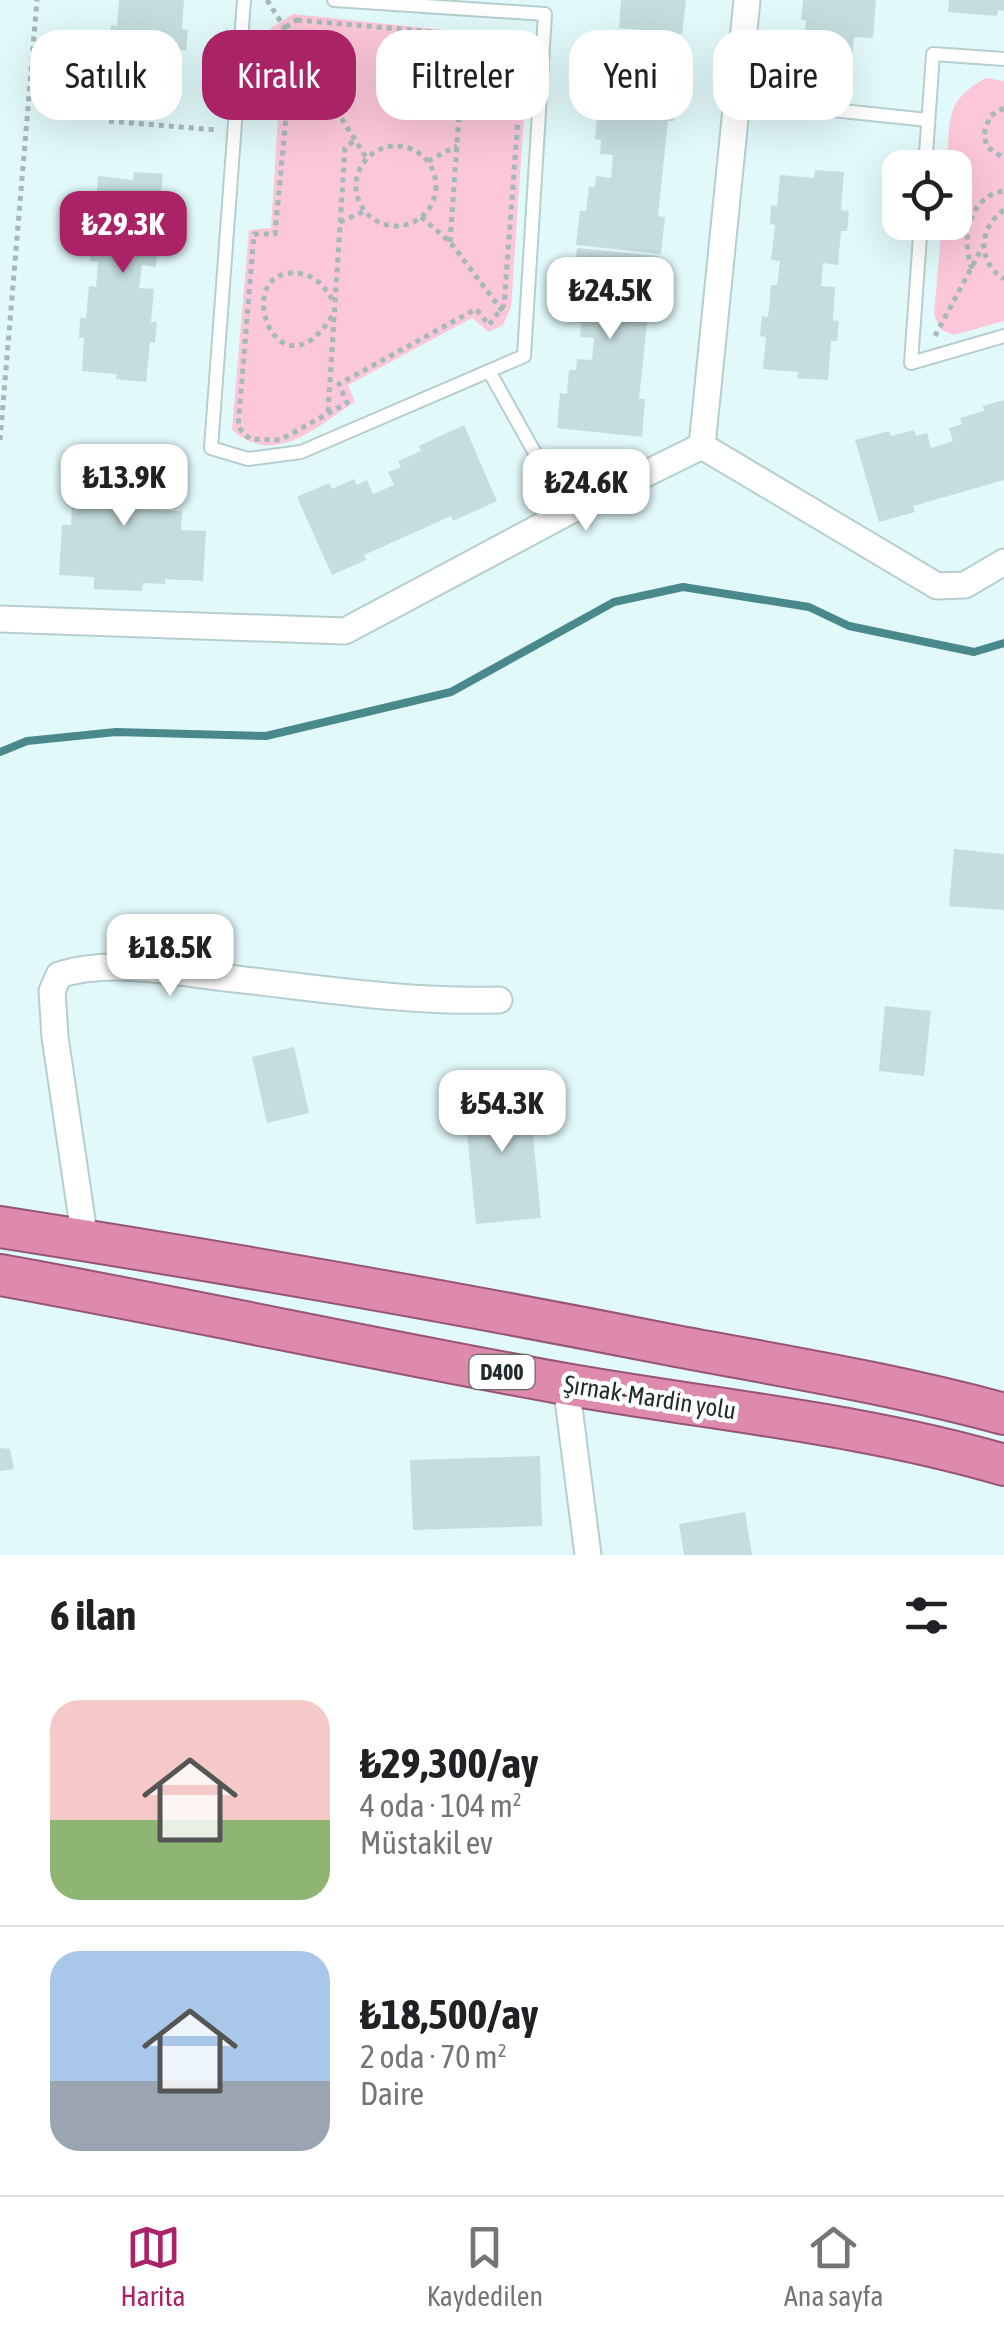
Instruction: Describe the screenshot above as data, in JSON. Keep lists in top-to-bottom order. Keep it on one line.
{"streets":{"highway":["D400","Şırnak-Mardin yolu"]},"page":{"chip":["Satılık","Kiralık","Filtreler","Yeni","Daire"],"price":["₺29.3K","₺24.5K","₺13.9K","₺24.6K","₺18.5K","₺54.3K"],"heading":"6 ilan","list":[{"name":"₺29,300/ay","note":"4 oda · 104 m² · Müstakil ev"},{"name":"₺18,500/ay","note":"2 oda · 70 m² · Daire"}],"tabs":["Harita","Kaydedilen","Ana sayfa"]}}
